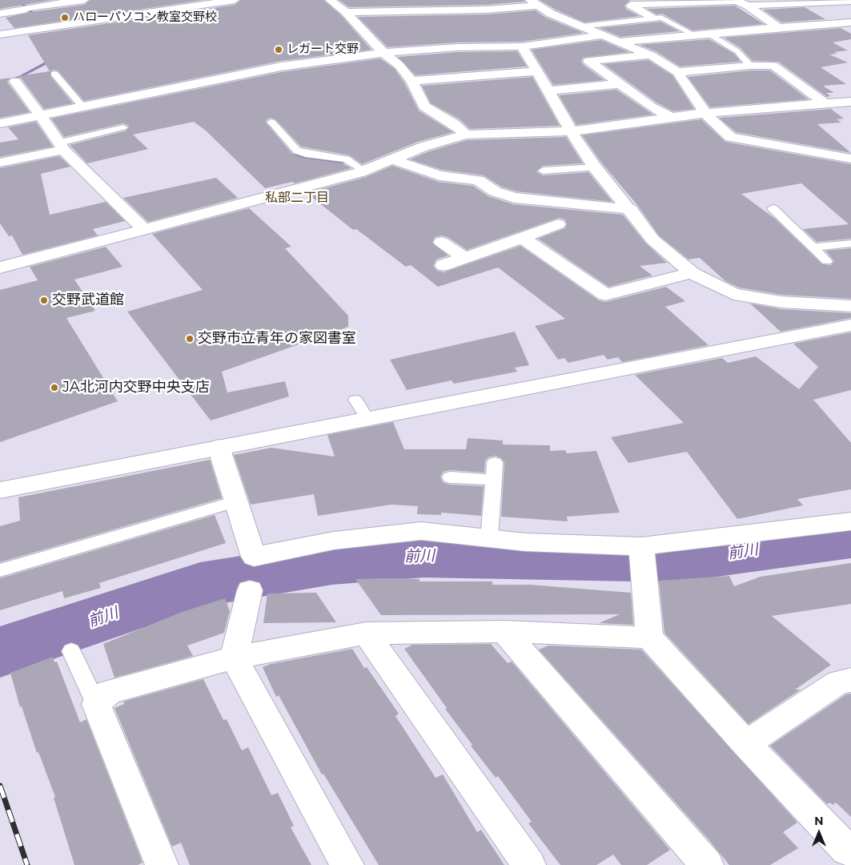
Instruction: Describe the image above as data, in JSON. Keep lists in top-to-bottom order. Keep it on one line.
{"districts":["私部二丁目"],"water":["前川"],"places":["ハローパソコン教室交野校","レガート交野","交野武道館","交野市立青年の家図書室","JA北河内交野中央支店"],"north":"top"}
